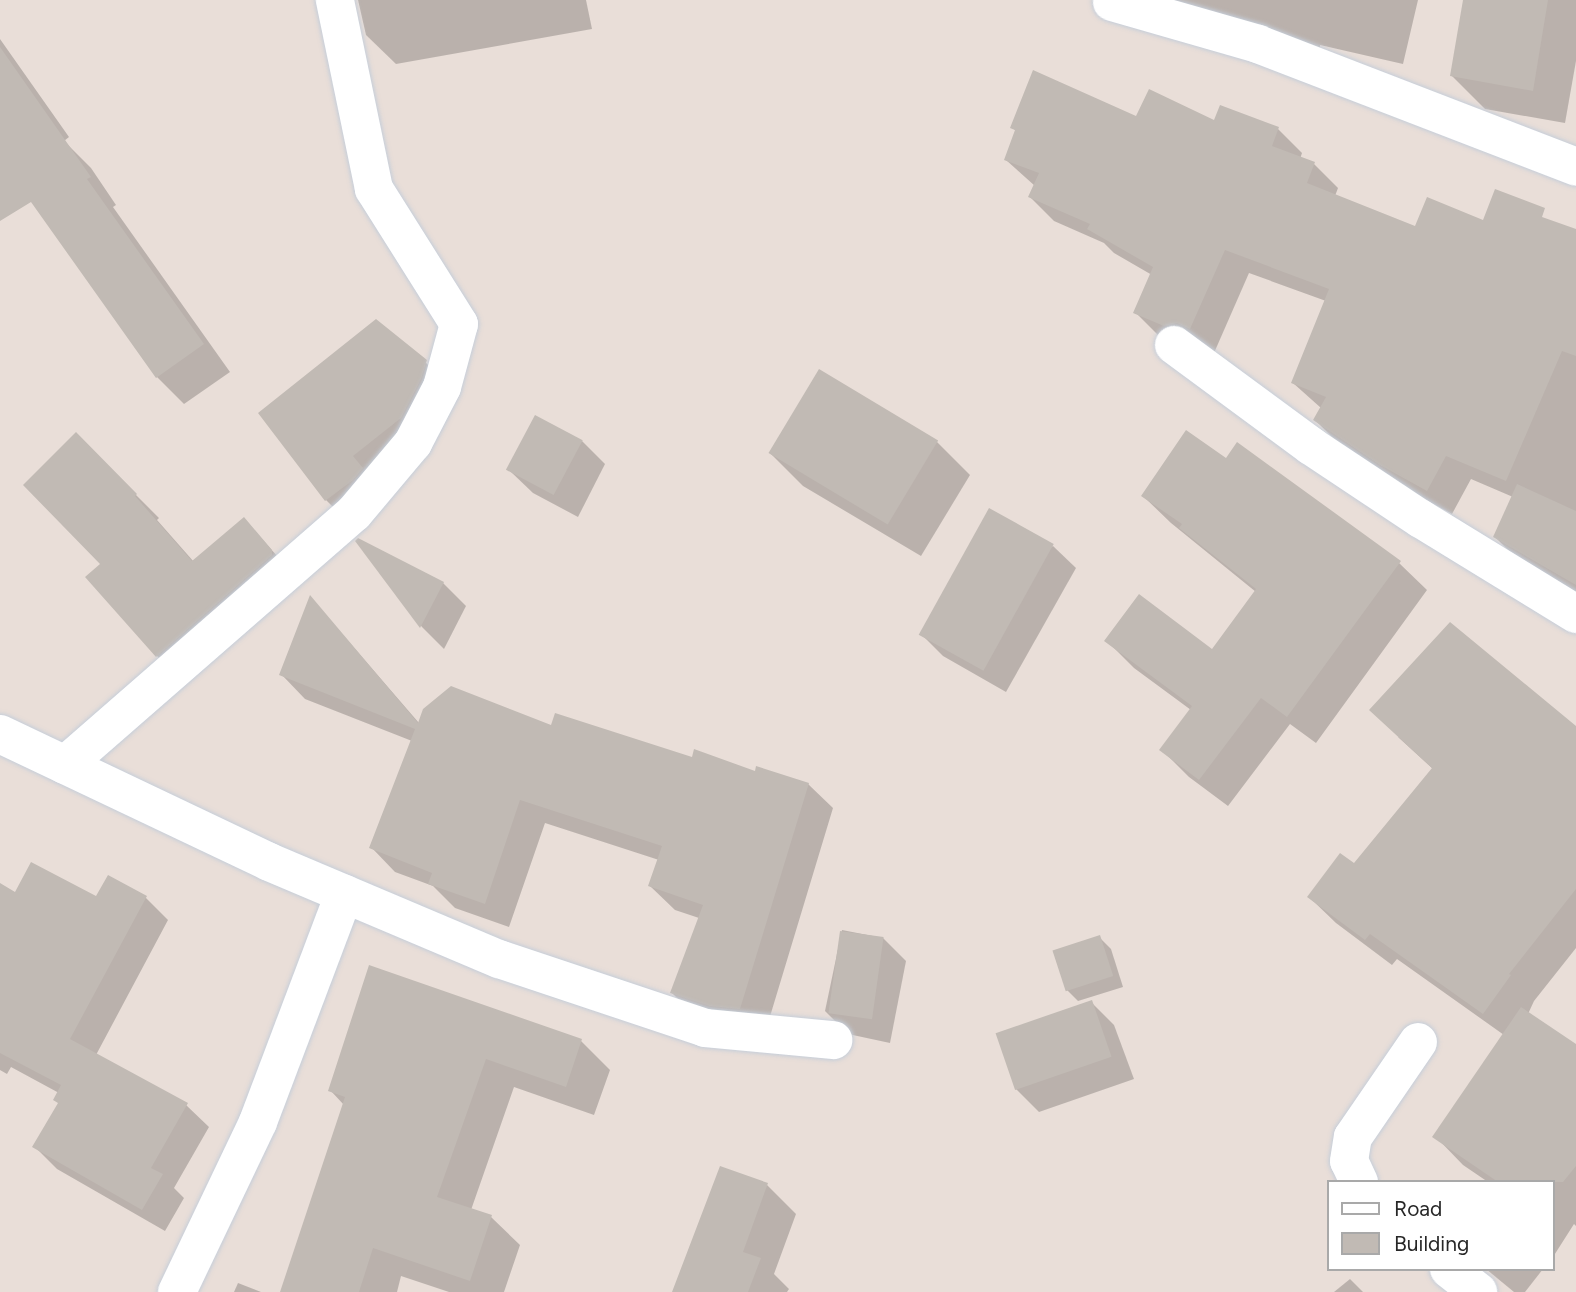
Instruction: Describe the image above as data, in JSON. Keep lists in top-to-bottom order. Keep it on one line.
{"legend":["Road","Building"]}
